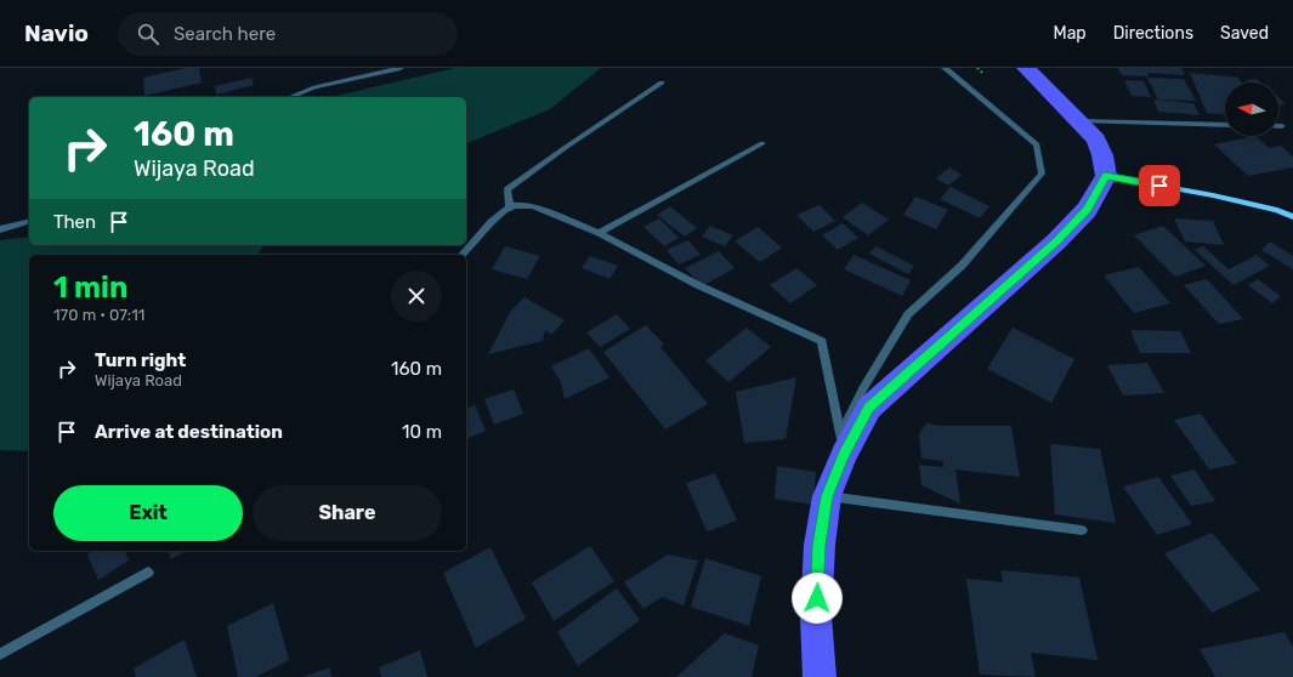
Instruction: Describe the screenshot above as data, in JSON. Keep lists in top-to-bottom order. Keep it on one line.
{"north":"left","page":{"header":"Navio","search":"Search here","nav":["Map","Directions","Saved"],"turn":["160 m","Wijaya Road"],"then":"Then","heading":["1 min","170 m · 07:11"],"list":[{"name":"Turn right","note":"Wijaya Road","value":"160 m"},{"name":"Arrive at destination","value":"10 m"}],"buttons":["Exit","Share"]}}
